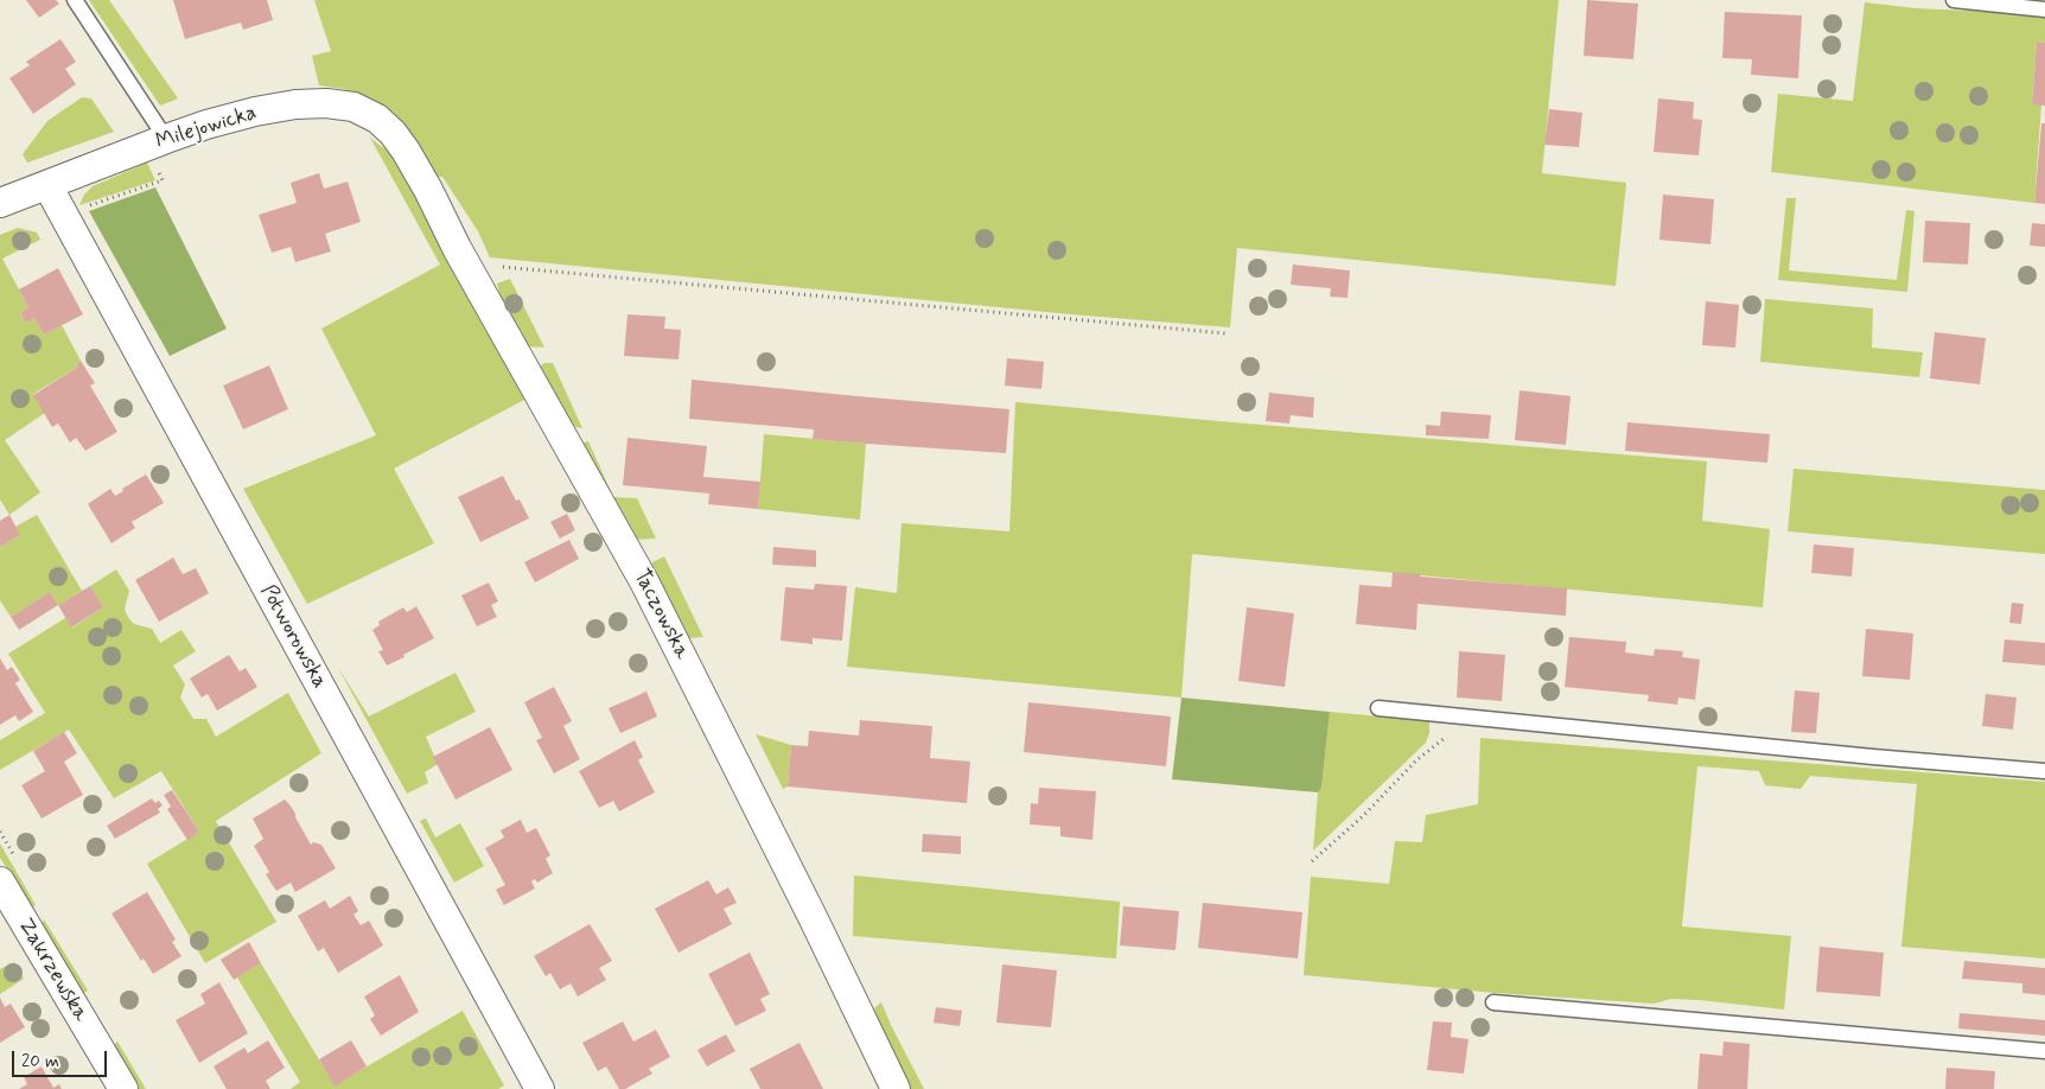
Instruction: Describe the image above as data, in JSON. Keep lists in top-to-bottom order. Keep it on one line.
{"streets":{"street":["Milejowicka","Taczowska","Potworowska","Zakrzewska"]},"crossings":[["Milejowicka","Taczowska"],["Milejowicka","Potworowska"]],"scale_bar":"20 m"}
